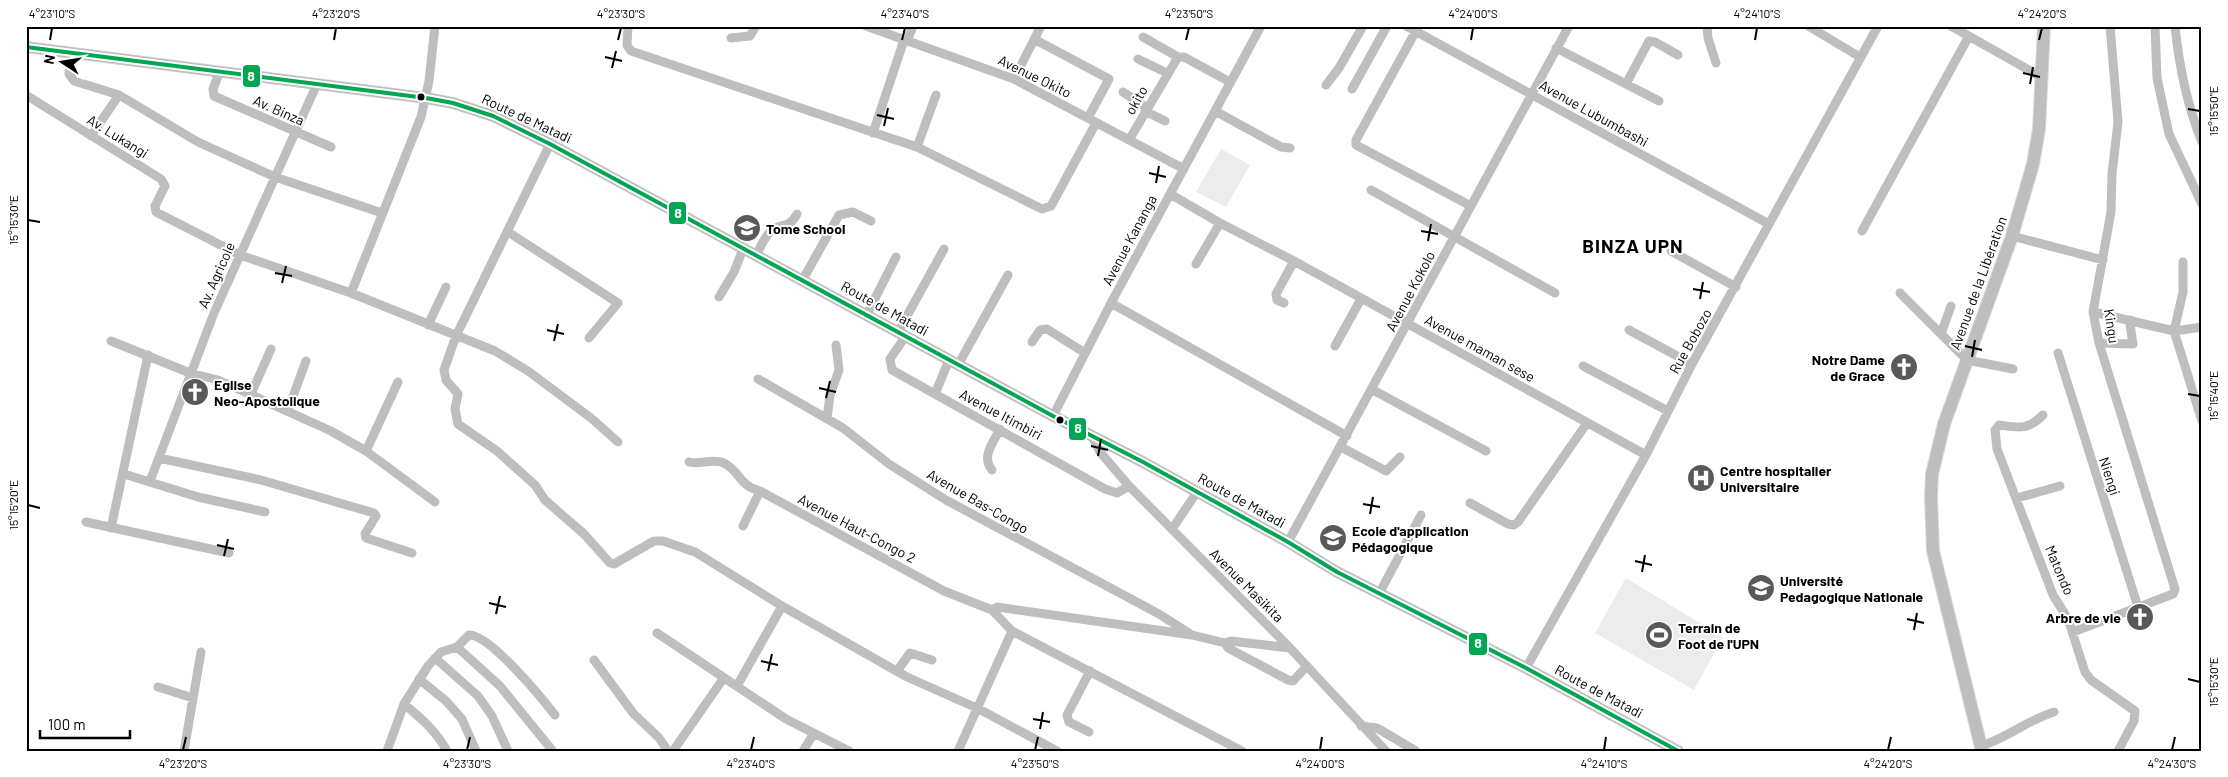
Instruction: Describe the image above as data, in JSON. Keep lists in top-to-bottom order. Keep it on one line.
{"streets":{"highway":["Avenue de la Libération"],"main road":["Route de Matadi"],"street":["Avenue Okito","okito","Av. Binza","Avenue Lubumbashi","Av. Lukangi","Avenue Kananga","Av. Agricole","Avenue Kokolo","Kingu","Rue Bobozo","Avenue maman sese","Avenue Itimbiri","Niengi","Avenue Bas-Congo","Avenue Haut-Congo 2","Matondo","Avenue Masikita"]},"crossings":[["Avenue Okito","okito"],["Avenue Okito","Avenue Kananga"],["Av. Binza","Route de Matadi"],["Av. Binza","Av. Agricole"],["Avenue Lubumbashi","Avenue Kokolo"],["Avenue Lubumbashi","Rue Bobozo"],["Route de Matadi","Avenue Kananga"],["Route de Matadi","Av. Agricole"],["Route de Matadi","Avenue Kokolo"],["Route de Matadi","Rue Bobozo"],["Route de Matadi","Avenue Itimbiri"],["Route de Matadi","Avenue Masikita"],["Av. Lukangi","Av. Agricole"],["Avenue Kananga","Avenue maman sese"],["Avenue Kokolo","Avenue maman sese"],["Kingu","Niengi"],["Rue Bobozo","Avenue maman sese"],["Avenue Itimbiri","Avenue Masikita"]],"districts":["BINZA UPN"],"places":{"school or university":["Tome School","Ecole d'application Pédagogique","Université Pedagogique Nationale"],"church":["Notre Dame de Grace","Eglise Neo-Apostolique","Arbre de vie"],"hospital":["Centre hospitalier Universitaire"],"sports":["Terrain de Foot de l'UPN"]},"lines":["transit line 8"],"scale_bar":"100 m","north":"left","coordinates":["4°23'10\"S","4°23'20\"S","4°23'30\"S","4°23'40\"S","4°23'50\"S","4°24'00\"S","4°24'10\"S","4°24'20\"S","15°15'50\"E","15°15'30\"E","15°15'40\"E","15°15'20\"E","4°24'30\"S"]}
